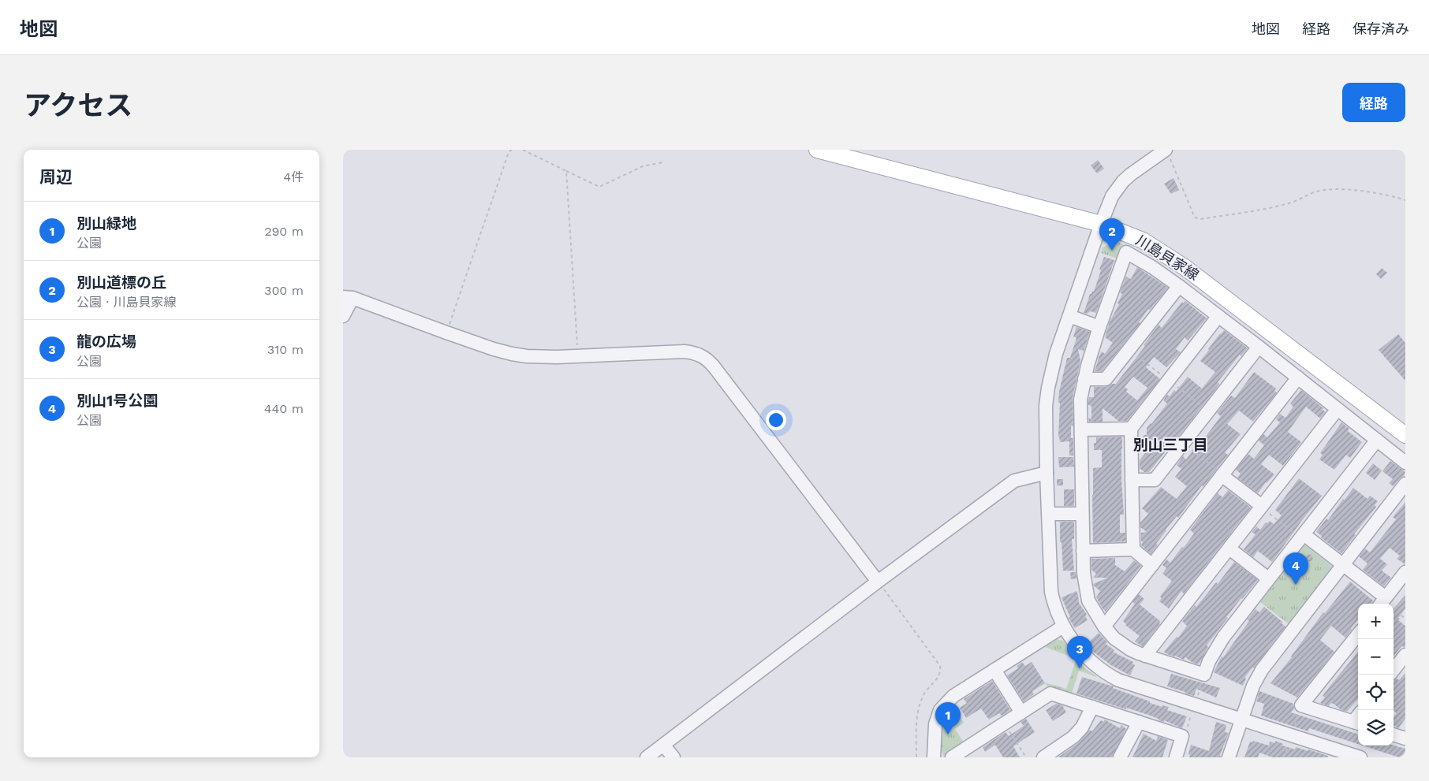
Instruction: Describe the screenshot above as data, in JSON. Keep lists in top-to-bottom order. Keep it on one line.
{"streets":{"main road":["川島貝家線"]},"districts":["別山三丁目"],"page":{"header":"地図","nav":["地図","経路","保存済み"],"title":"アクセス","buttons":"経路","heading":["周辺","4件"],"list":[{"mark":"1","name":"別山緑地","note":"公園","value":"290 m"},{"mark":"2","name":"別山道標の丘","note":"公園 · 川島貝家線","value":"300 m"},{"mark":"3","name":"龍の広場","note":"公園","value":"310 m"},{"mark":"4","name":"別山1号公園","note":"公園","value":"440 m"}],"pins":["2","4","3","1"],"map_buttons":["+","−"]}}
